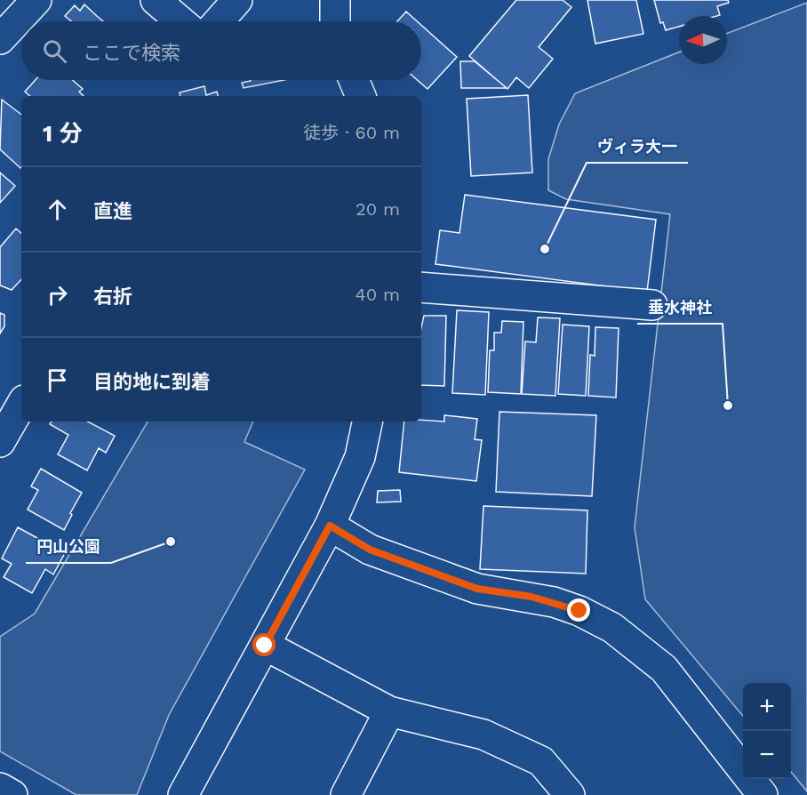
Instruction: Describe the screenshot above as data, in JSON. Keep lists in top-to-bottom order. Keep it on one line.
{"places":["ヴィラ大一","垂水神社","円山公園"],"north":"left","page":{"search":"ここで検索","heading":["1 分","徒歩 · 60 m"],"list":[["直進","20 m"],["右折","40 m"],"目的地に到着"],"map_buttons":["+","−"]}}
